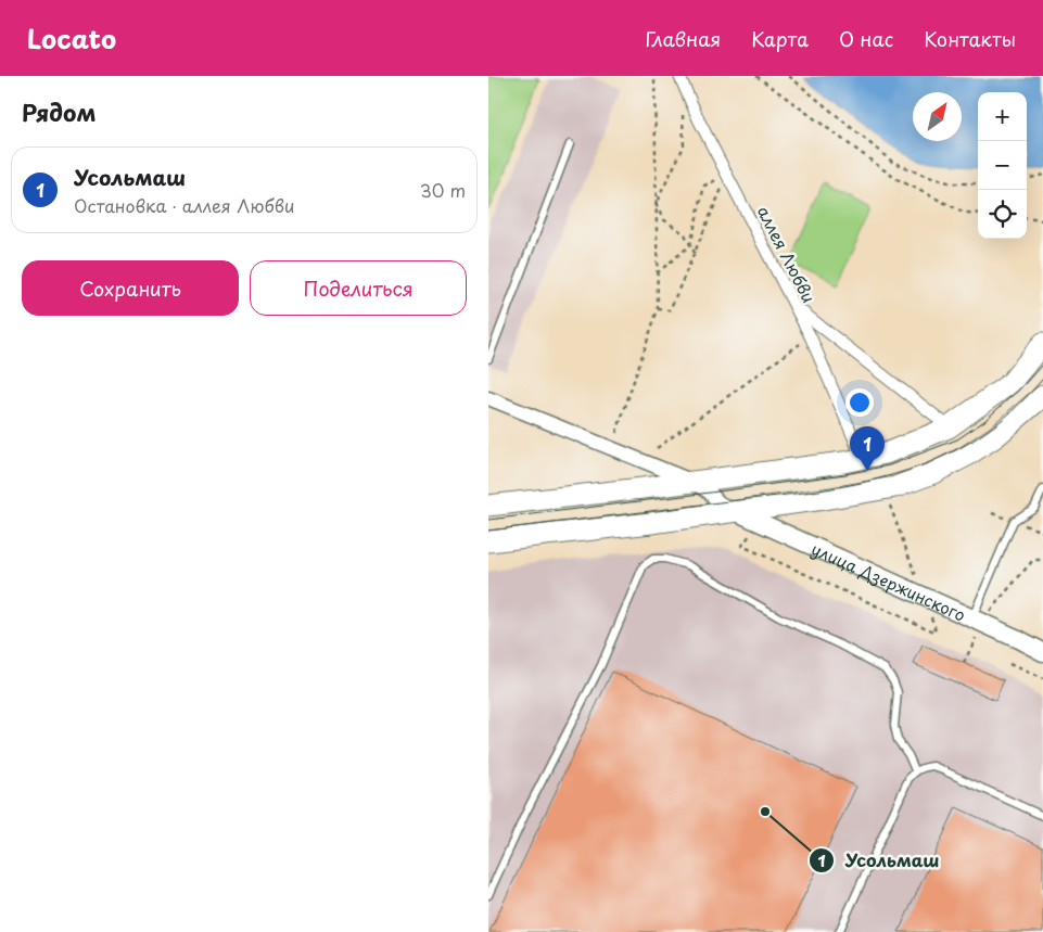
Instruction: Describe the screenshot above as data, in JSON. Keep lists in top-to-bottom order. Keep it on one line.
{"streets":{"street":["аллея Любви","улица Дзержинского"]},"places":["Усольмаш"],"north":"top right","page":{"header":"Locato","nav":["Главная","Карта","О нас","Контакты"],"heading":"Рядом","map_buttons":["+","−"],"list":[{"mark":"1","name":"Усольмаш","note":"Остановка · аллея Любви","value":"30 m"}],"buttons":["Сохранить","Поделиться"],"pins":"1"}}
